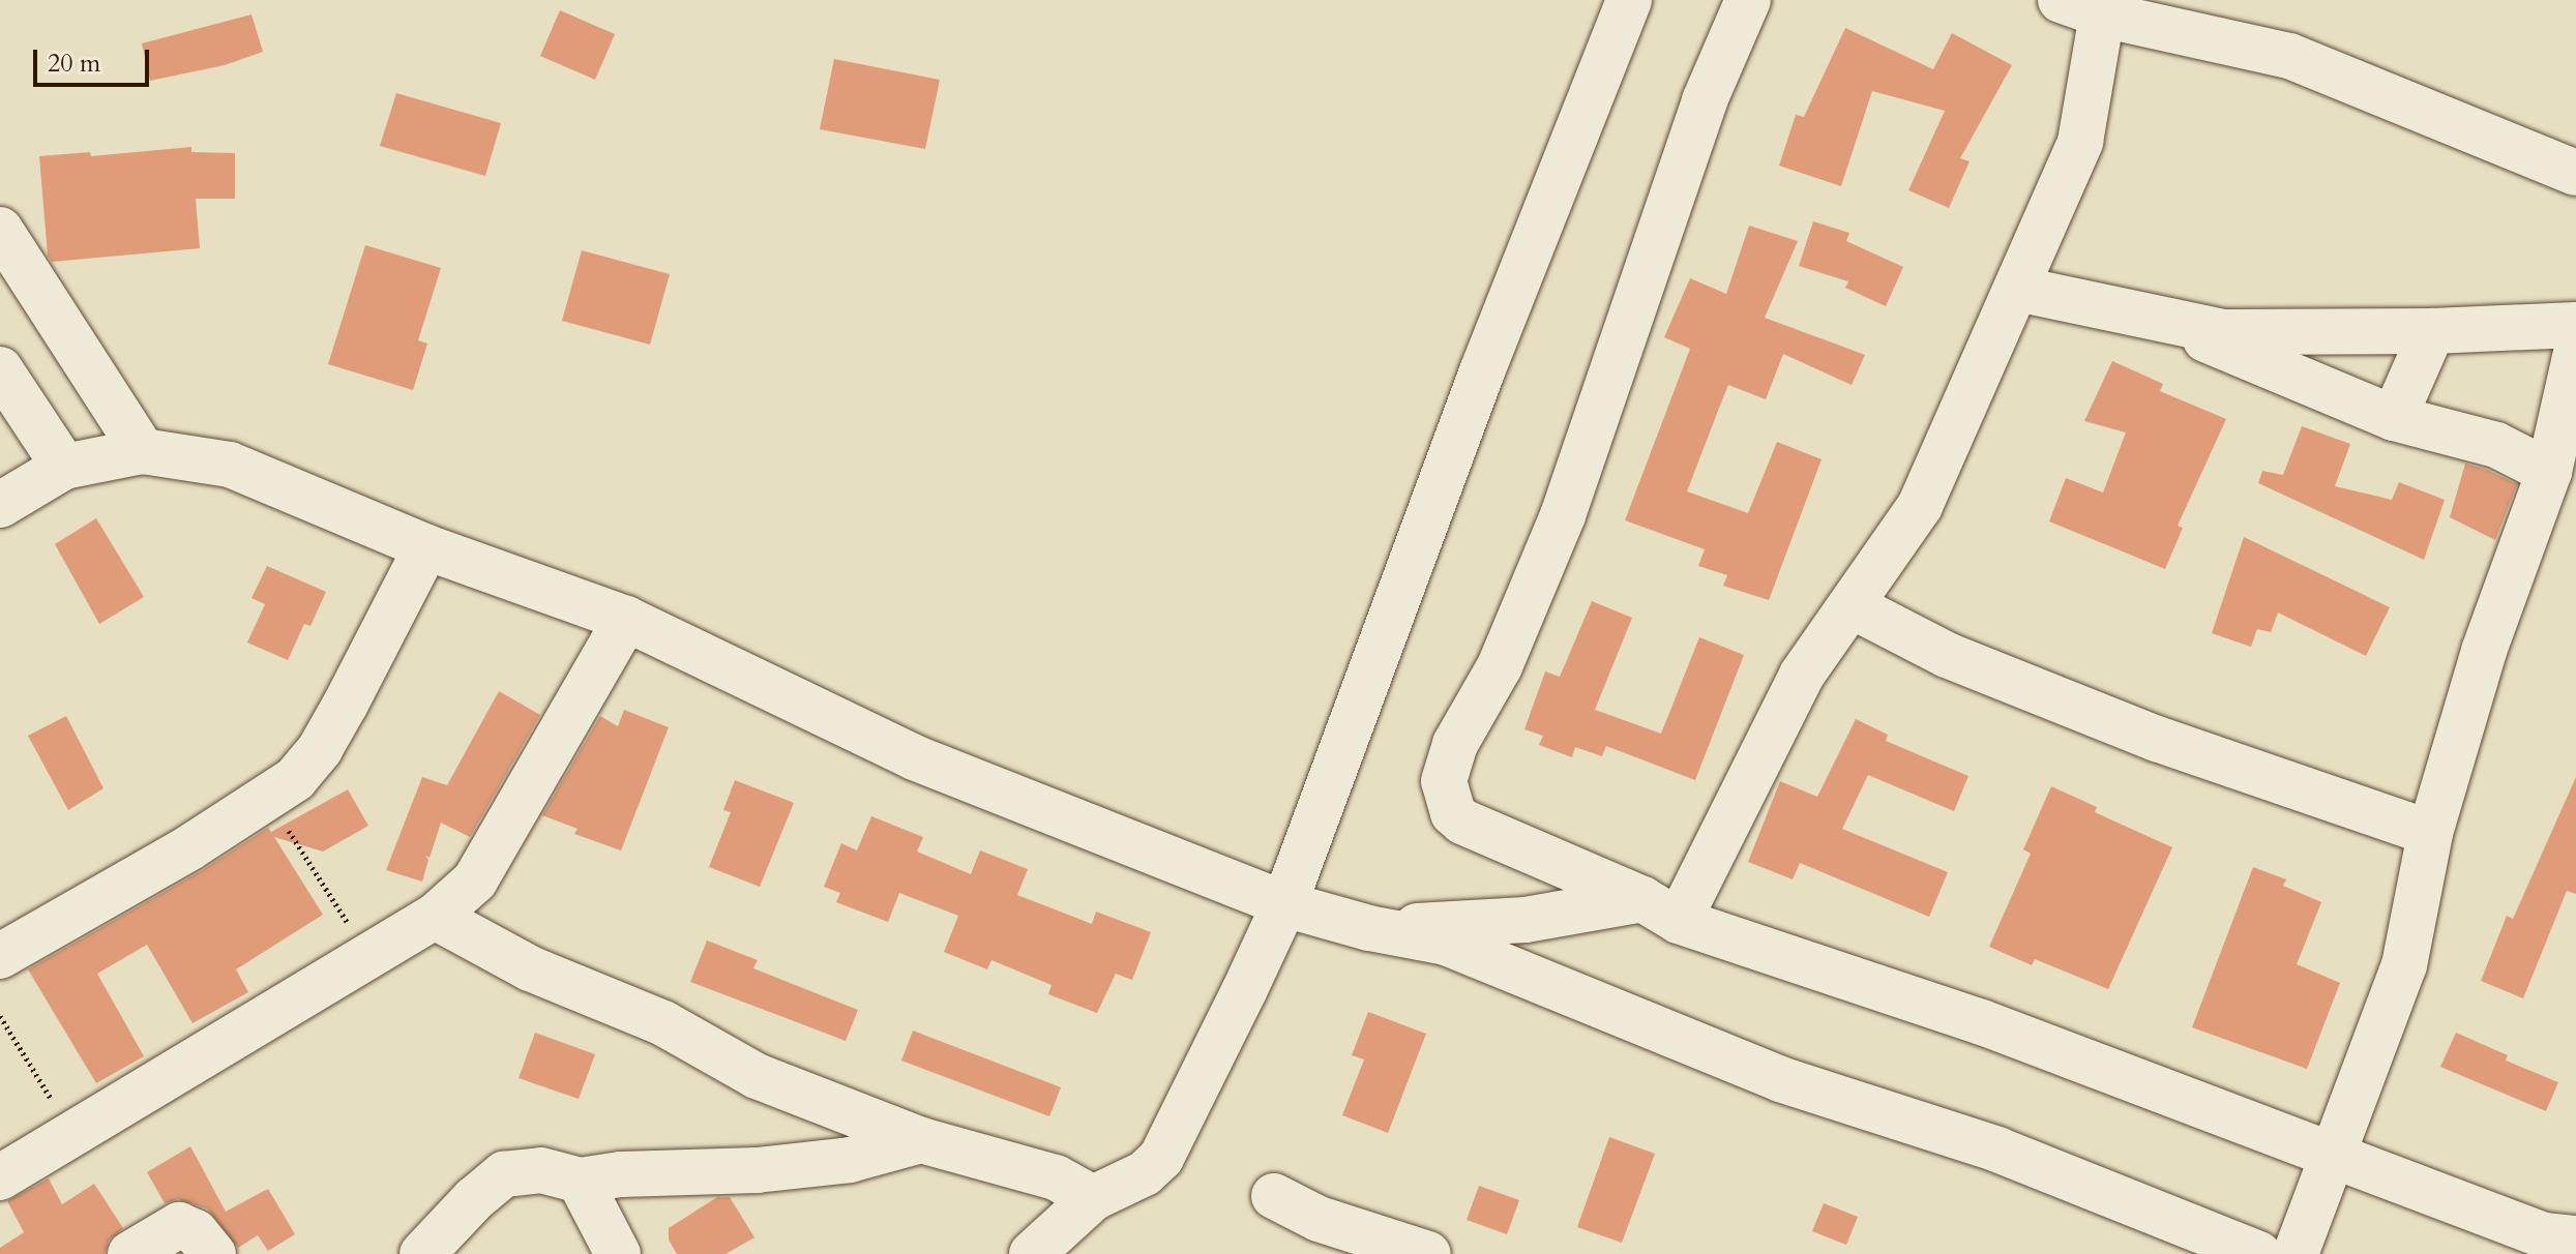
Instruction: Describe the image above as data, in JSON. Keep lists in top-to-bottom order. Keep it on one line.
{"scale_bar":"20 m"}
